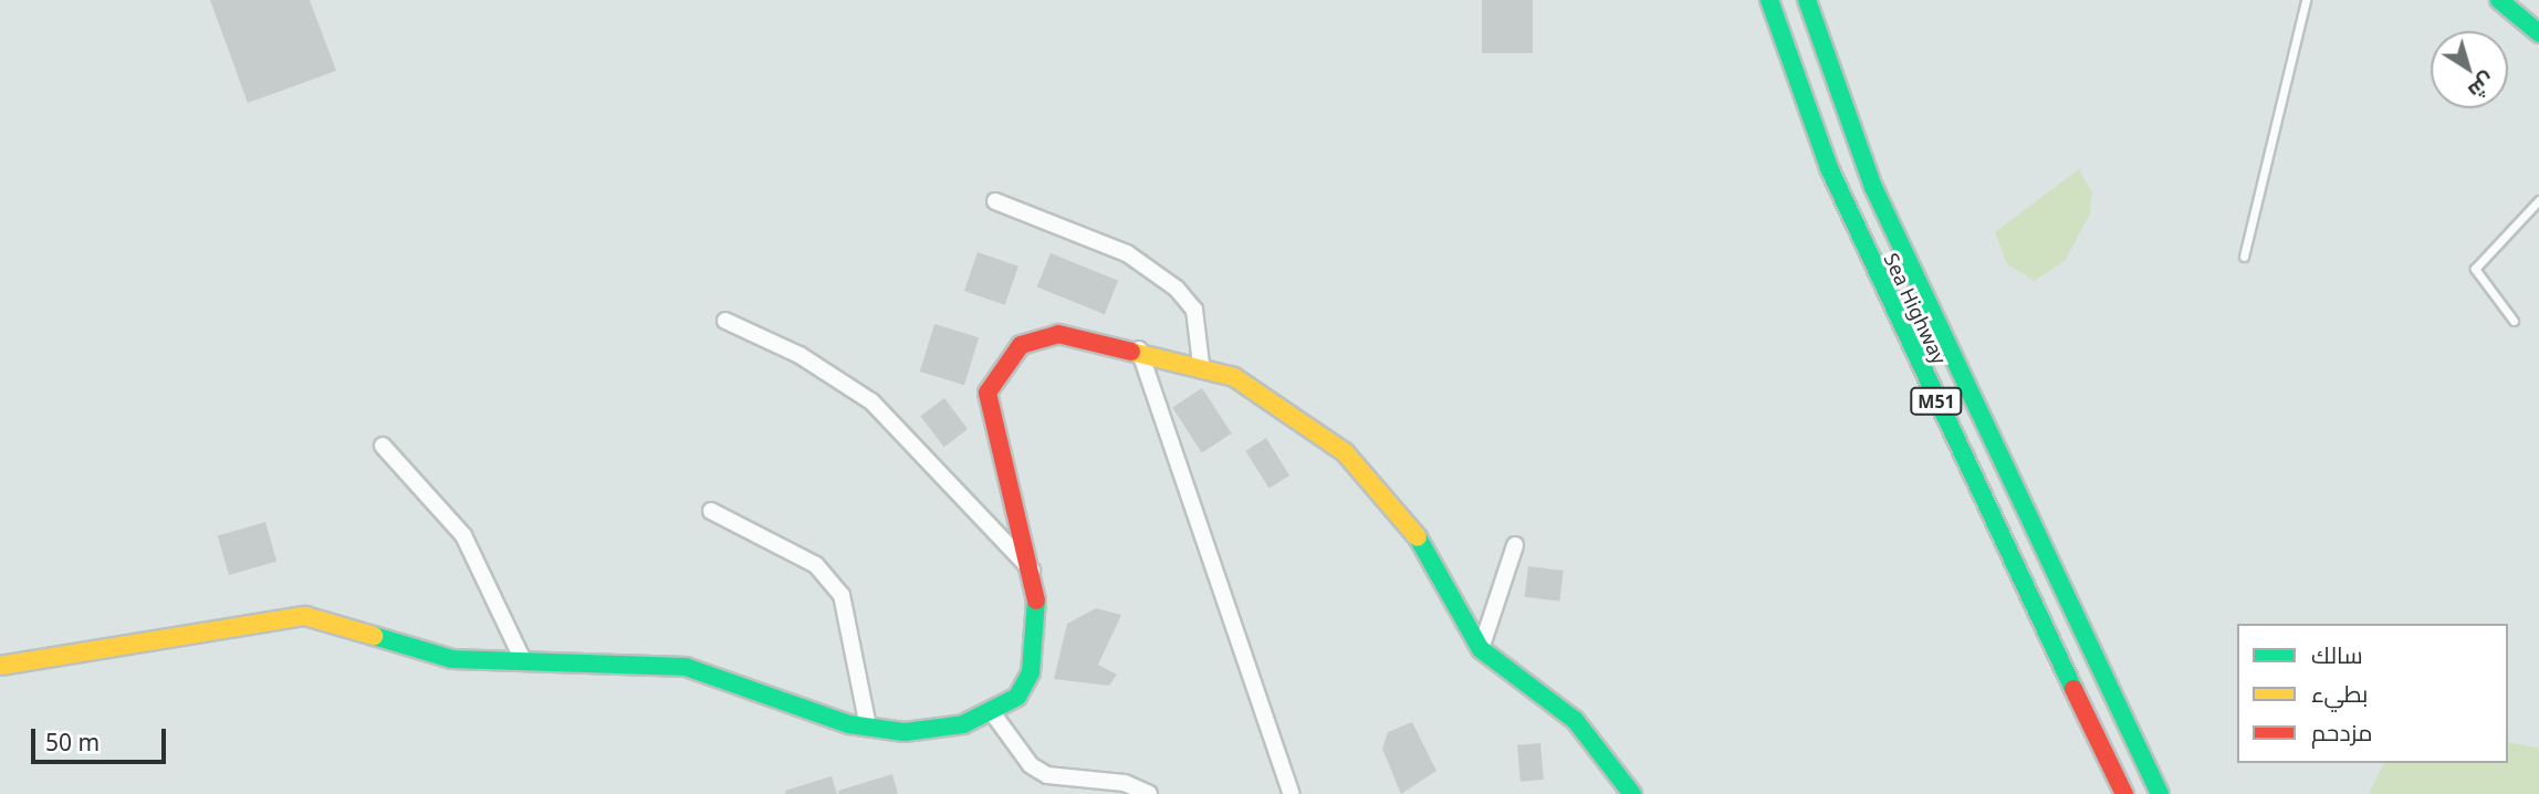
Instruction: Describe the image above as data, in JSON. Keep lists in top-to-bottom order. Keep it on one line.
{"streets":{"main road":["Sea Highway","M51"]},"legend":["سالك","بطيء","مزدحم"],"scale_bar":"50 m","north":"bottom right"}
